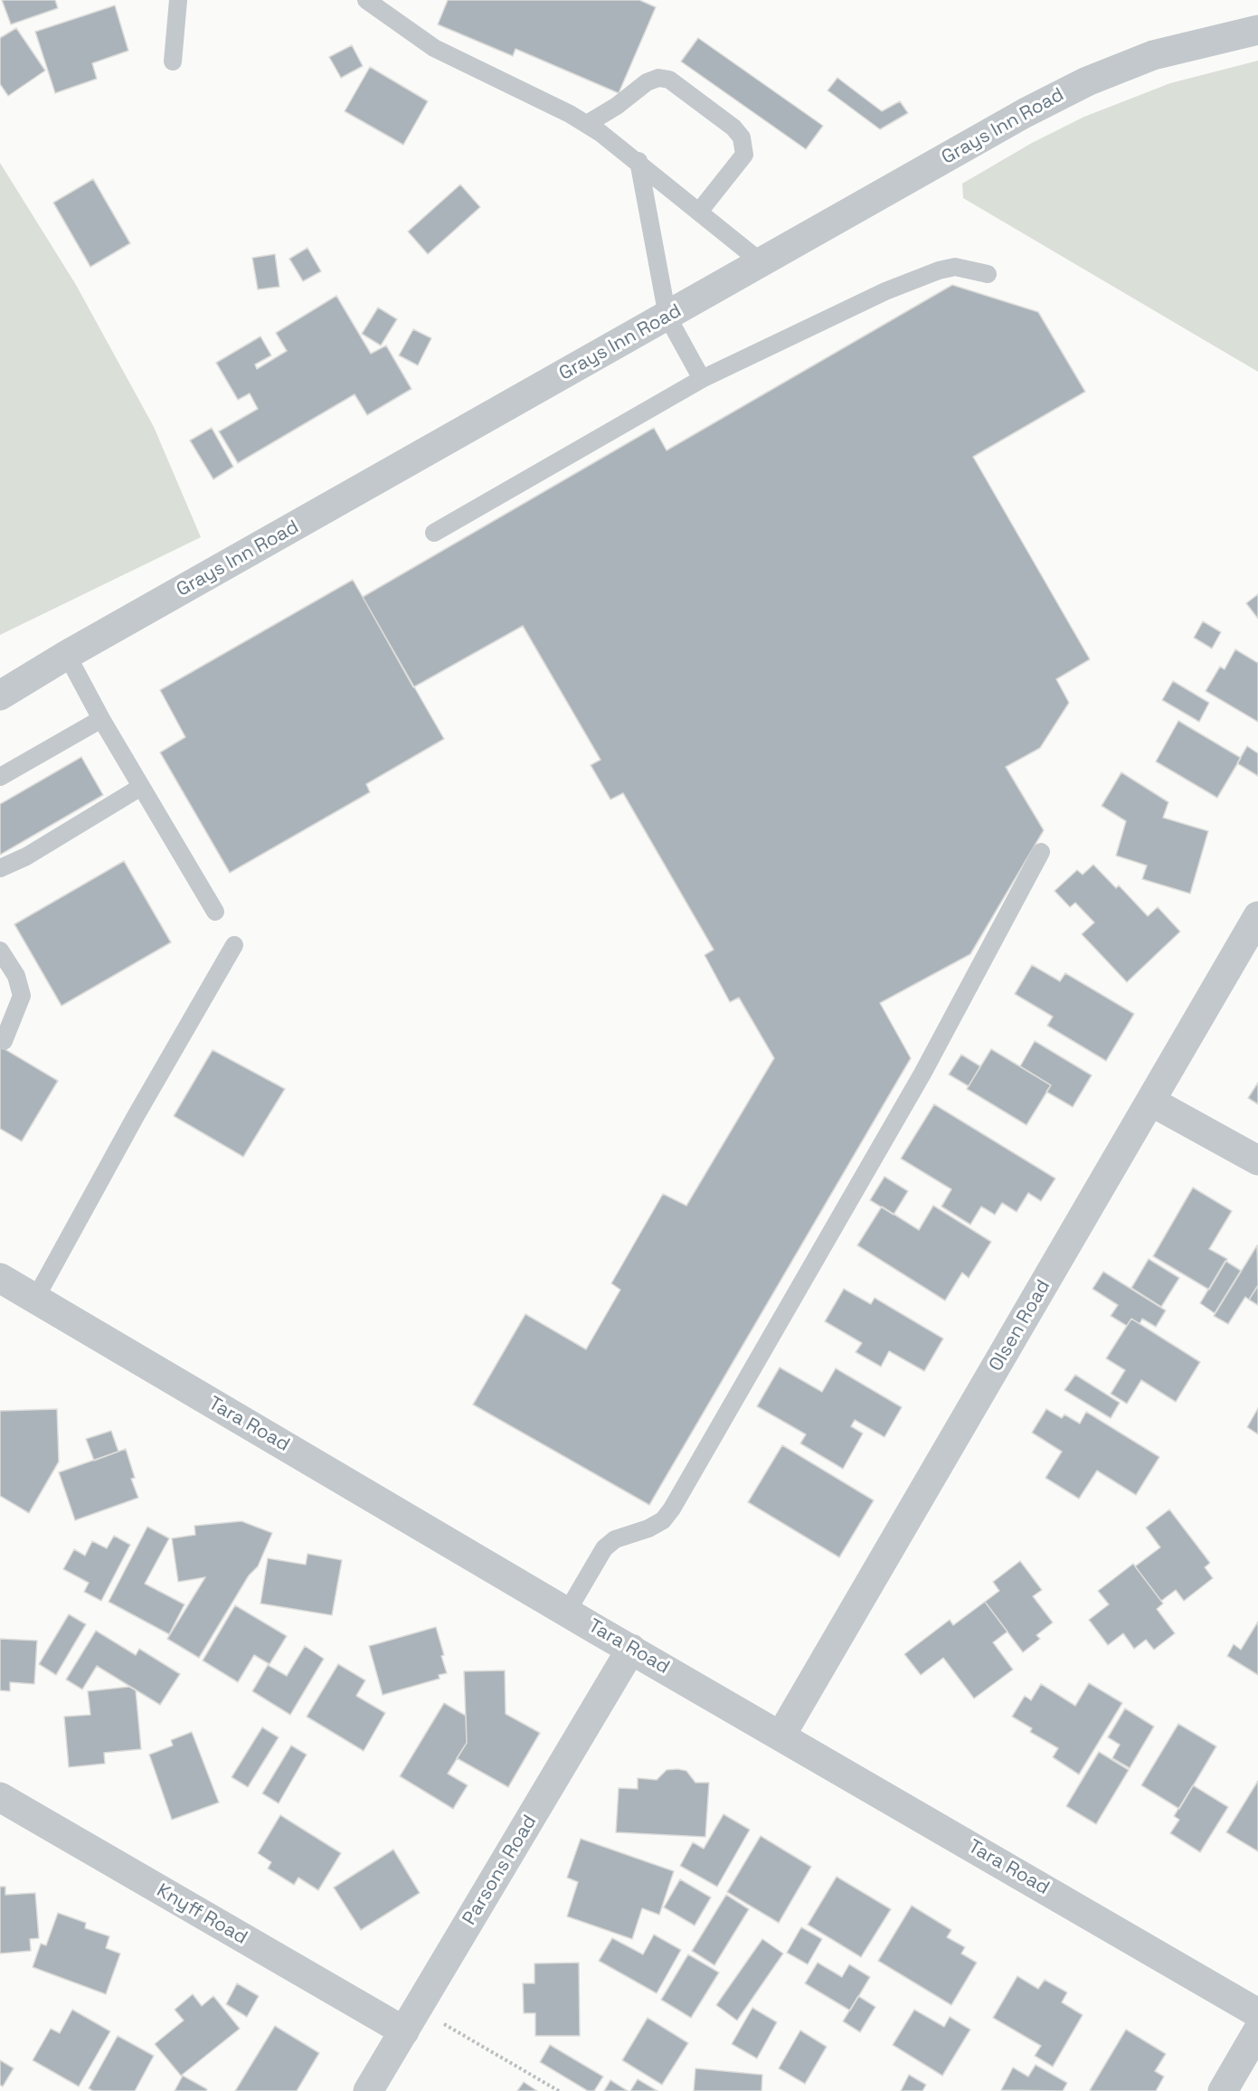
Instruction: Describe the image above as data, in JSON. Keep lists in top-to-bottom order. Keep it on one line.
{"streets":{"street":["Grays Inn Road","Olsen Road","Tara Road","Parsons Road","Knyff Road"]},"crossings":[["Olsen Road","Tara Road"],["Tara Road","Parsons Road"],["Parsons Road","Knyff Road"]]}
